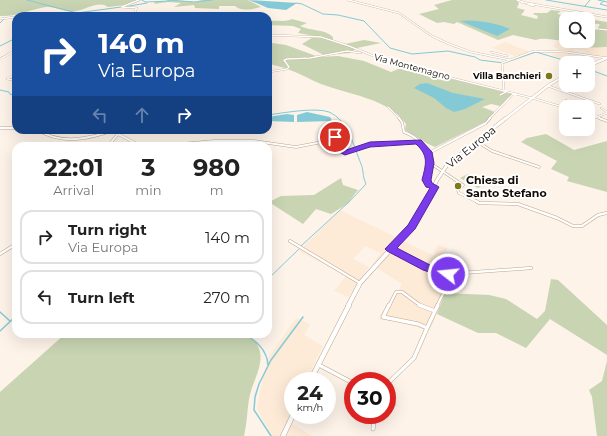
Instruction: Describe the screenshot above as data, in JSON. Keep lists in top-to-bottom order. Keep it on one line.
{"streets":{"main road":["Via Europa"],"street":["Via Montemagno"]},"crossings":[["Via Montemagno","Via Europa"]],"places":["Villa Banchieri","Chiesa di Santo Stefano"],"page":{"map_buttons":["+","−"],"turn":["140 m","Via Europa"],"eta":["22:01","Arrival","3","min","980","m"],"list":[{"name":"Turn right","note":"Via Europa","value":"140 m"},{"name":"Turn left","value":"270 m"}],"speed":"24 km/h","limit":"30"}}
